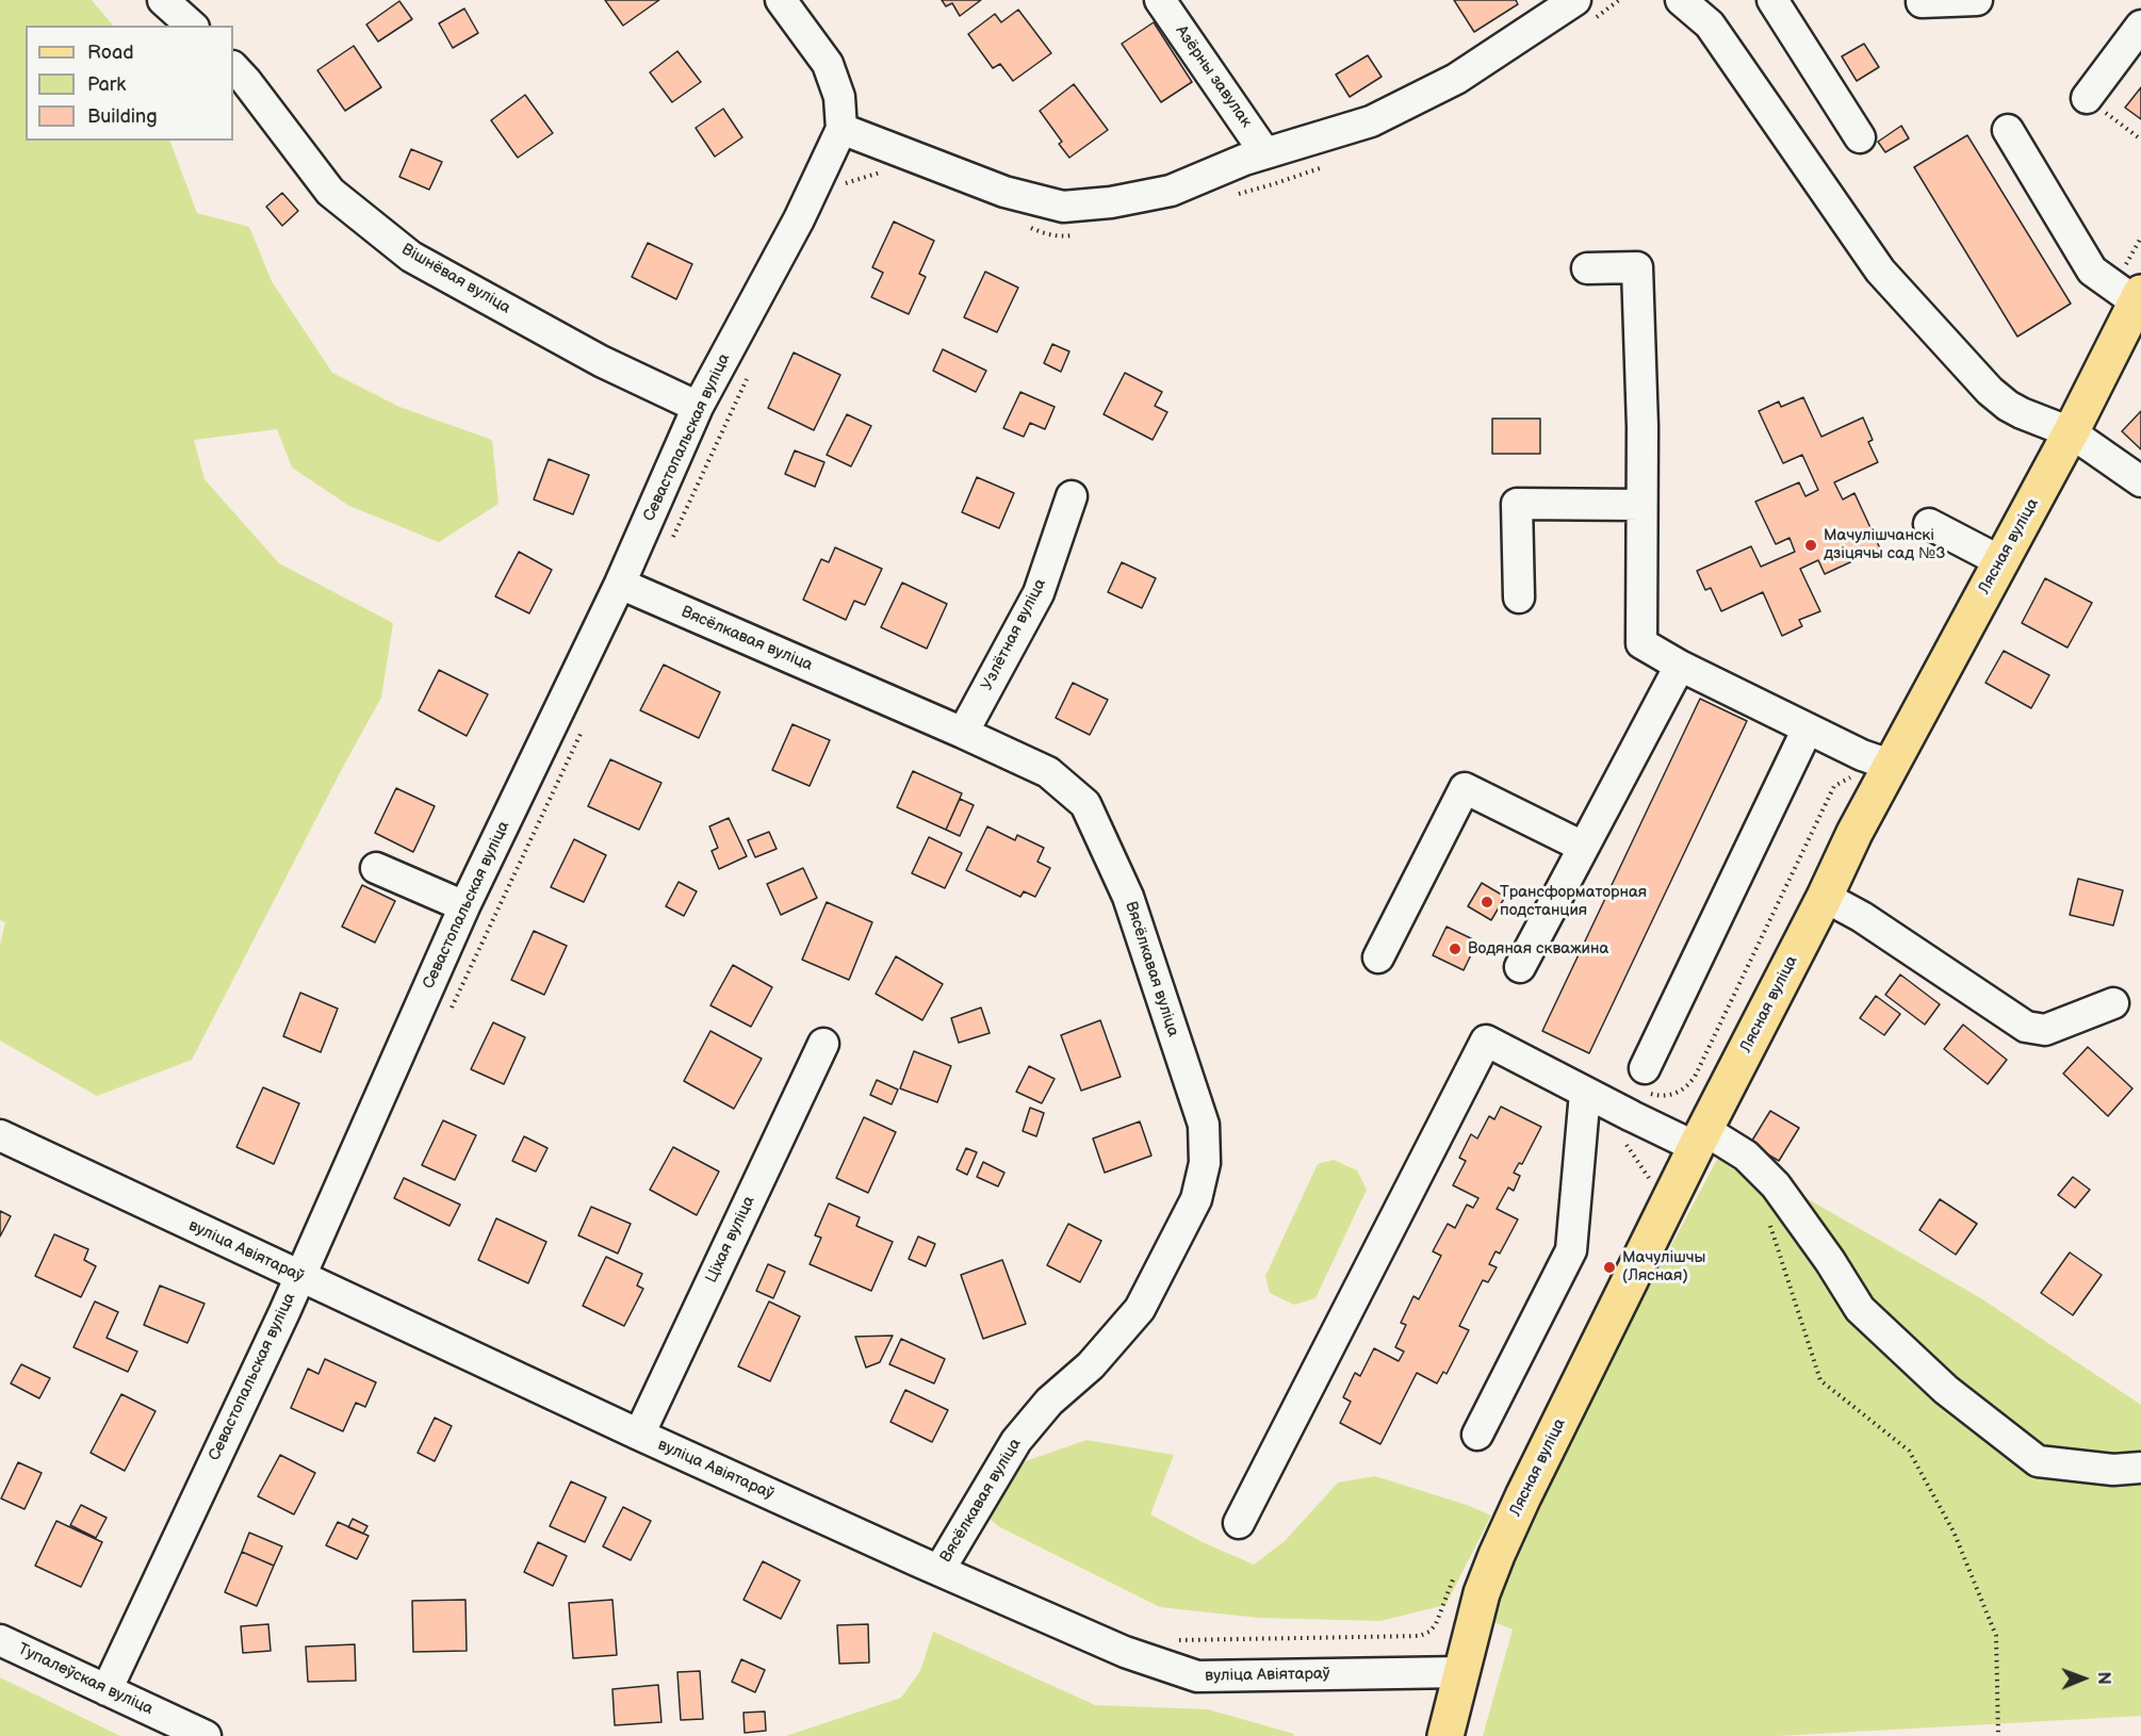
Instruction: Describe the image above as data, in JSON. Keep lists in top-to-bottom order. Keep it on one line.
{"streets":{"main road":["Лясная вуліца"],"street":["Азёрны завулак","Вішнёвая вуліца","Севастопальская вуліца","Узлётная вуліца","Вясёлкавая вуліца","Ціхая вуліца","вуліца Авіятараў","Тупалеўская вуліца"]},"crossings":[["Вішнёвая вуліца","Севастопальская вуліца"],["Севастопальская вуліца","Вясёлкавая вуліца"],["Севастопальская вуліца","вуліца Авіятараў"],["Севастопальская вуліца","Тупалеўская вуліца"],["Лясная вуліца","вуліца Авіятараў"],["Узлётная вуліца","Вясёлкавая вуліца"],["Вясёлкавая вуліца","вуліца Авіятараў"],["Ціхая вуліца","вуліца Авіятараў"]],"places":["Мачулішчанскі дзіцячы сад №3","Трансформаторная подстанция","Водяная скважина","Мачулішчы (Лясная)"],"legend":["Road","Park","Building"],"north":"right"}
